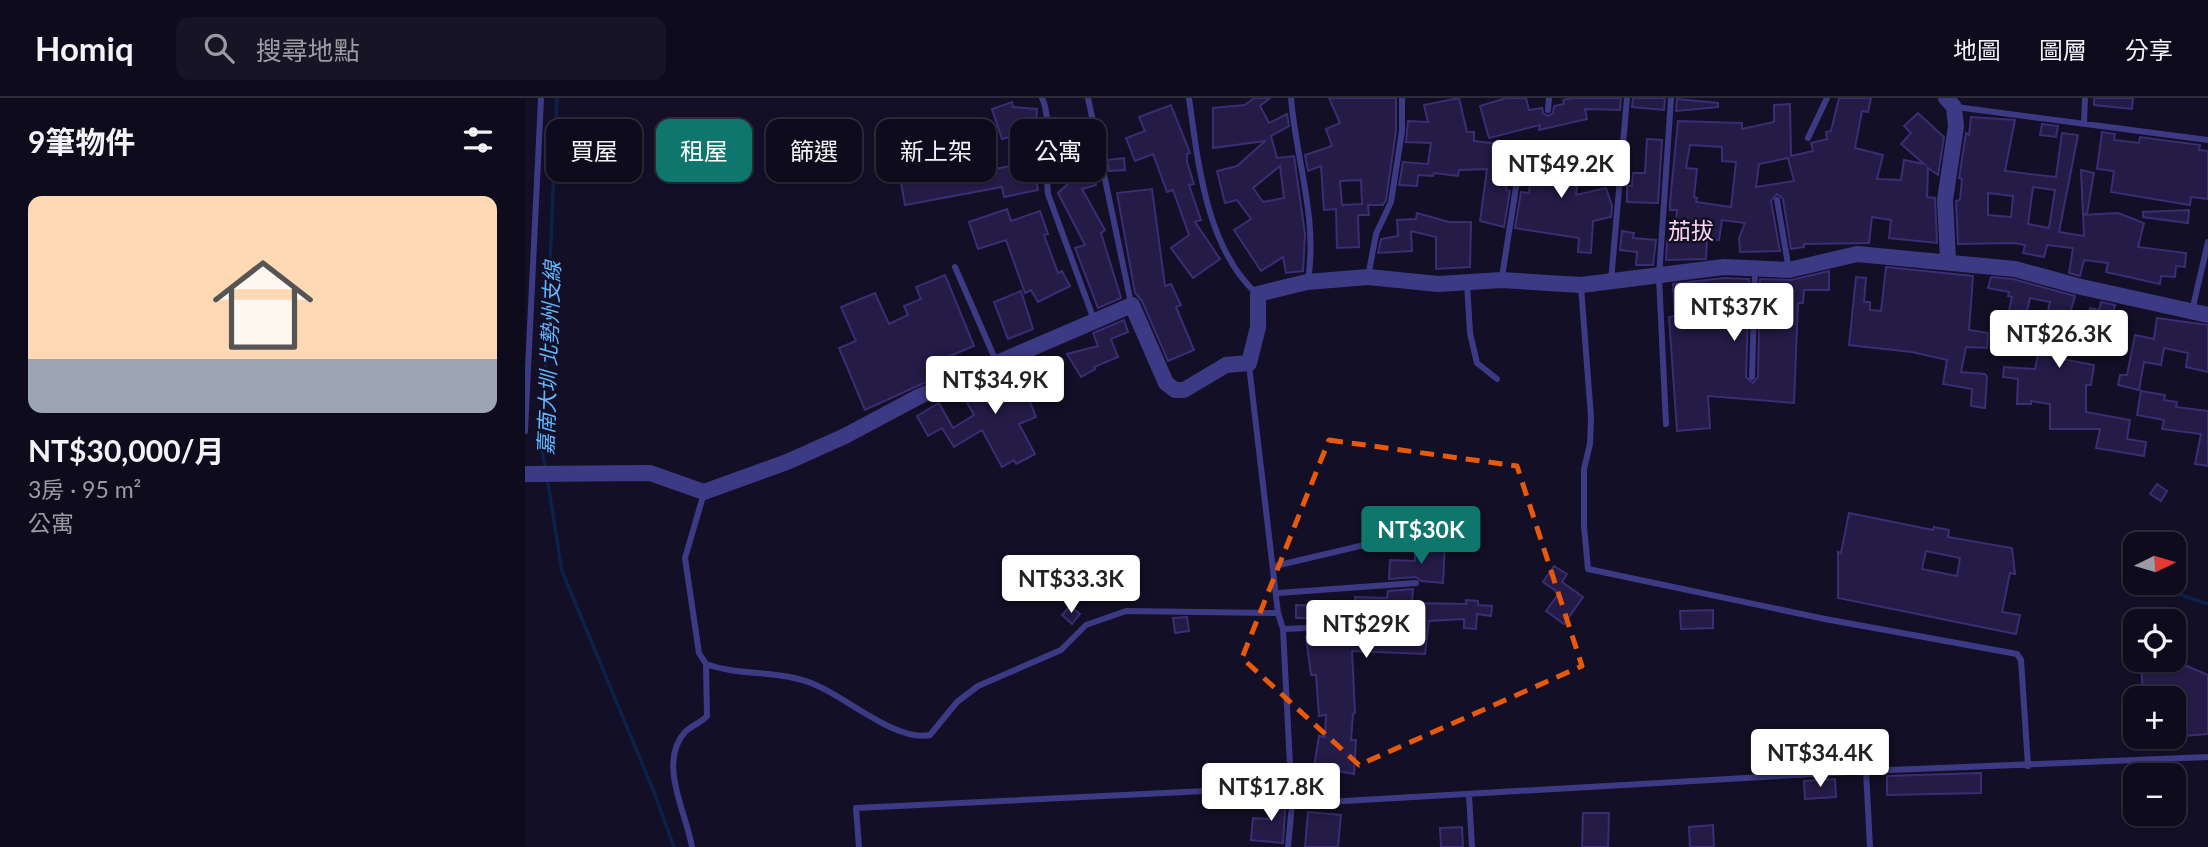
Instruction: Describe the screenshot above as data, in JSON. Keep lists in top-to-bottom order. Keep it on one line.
{"districts":["茄拔"],"water":["嘉南大圳 北勢州支線"],"north":"right","page":{"header":"Homiq","search":"搜尋地點","nav":["地圖","圖層","分享"],"heading":"9筆物件","chip":["買屋","租屋","篩選","新上架","公寓"],"price":["NT$49.2K","NT$37K","NT$26.3K","NT$34.9K","NT$30K","NT$33.3K","NT$29K","NT$34.4K","NT$17.8K"],"list":[{"name":"NT$30,000/月","note":"3房 · 95 m² · 公寓"}],"map_buttons":["+","−"]}}
